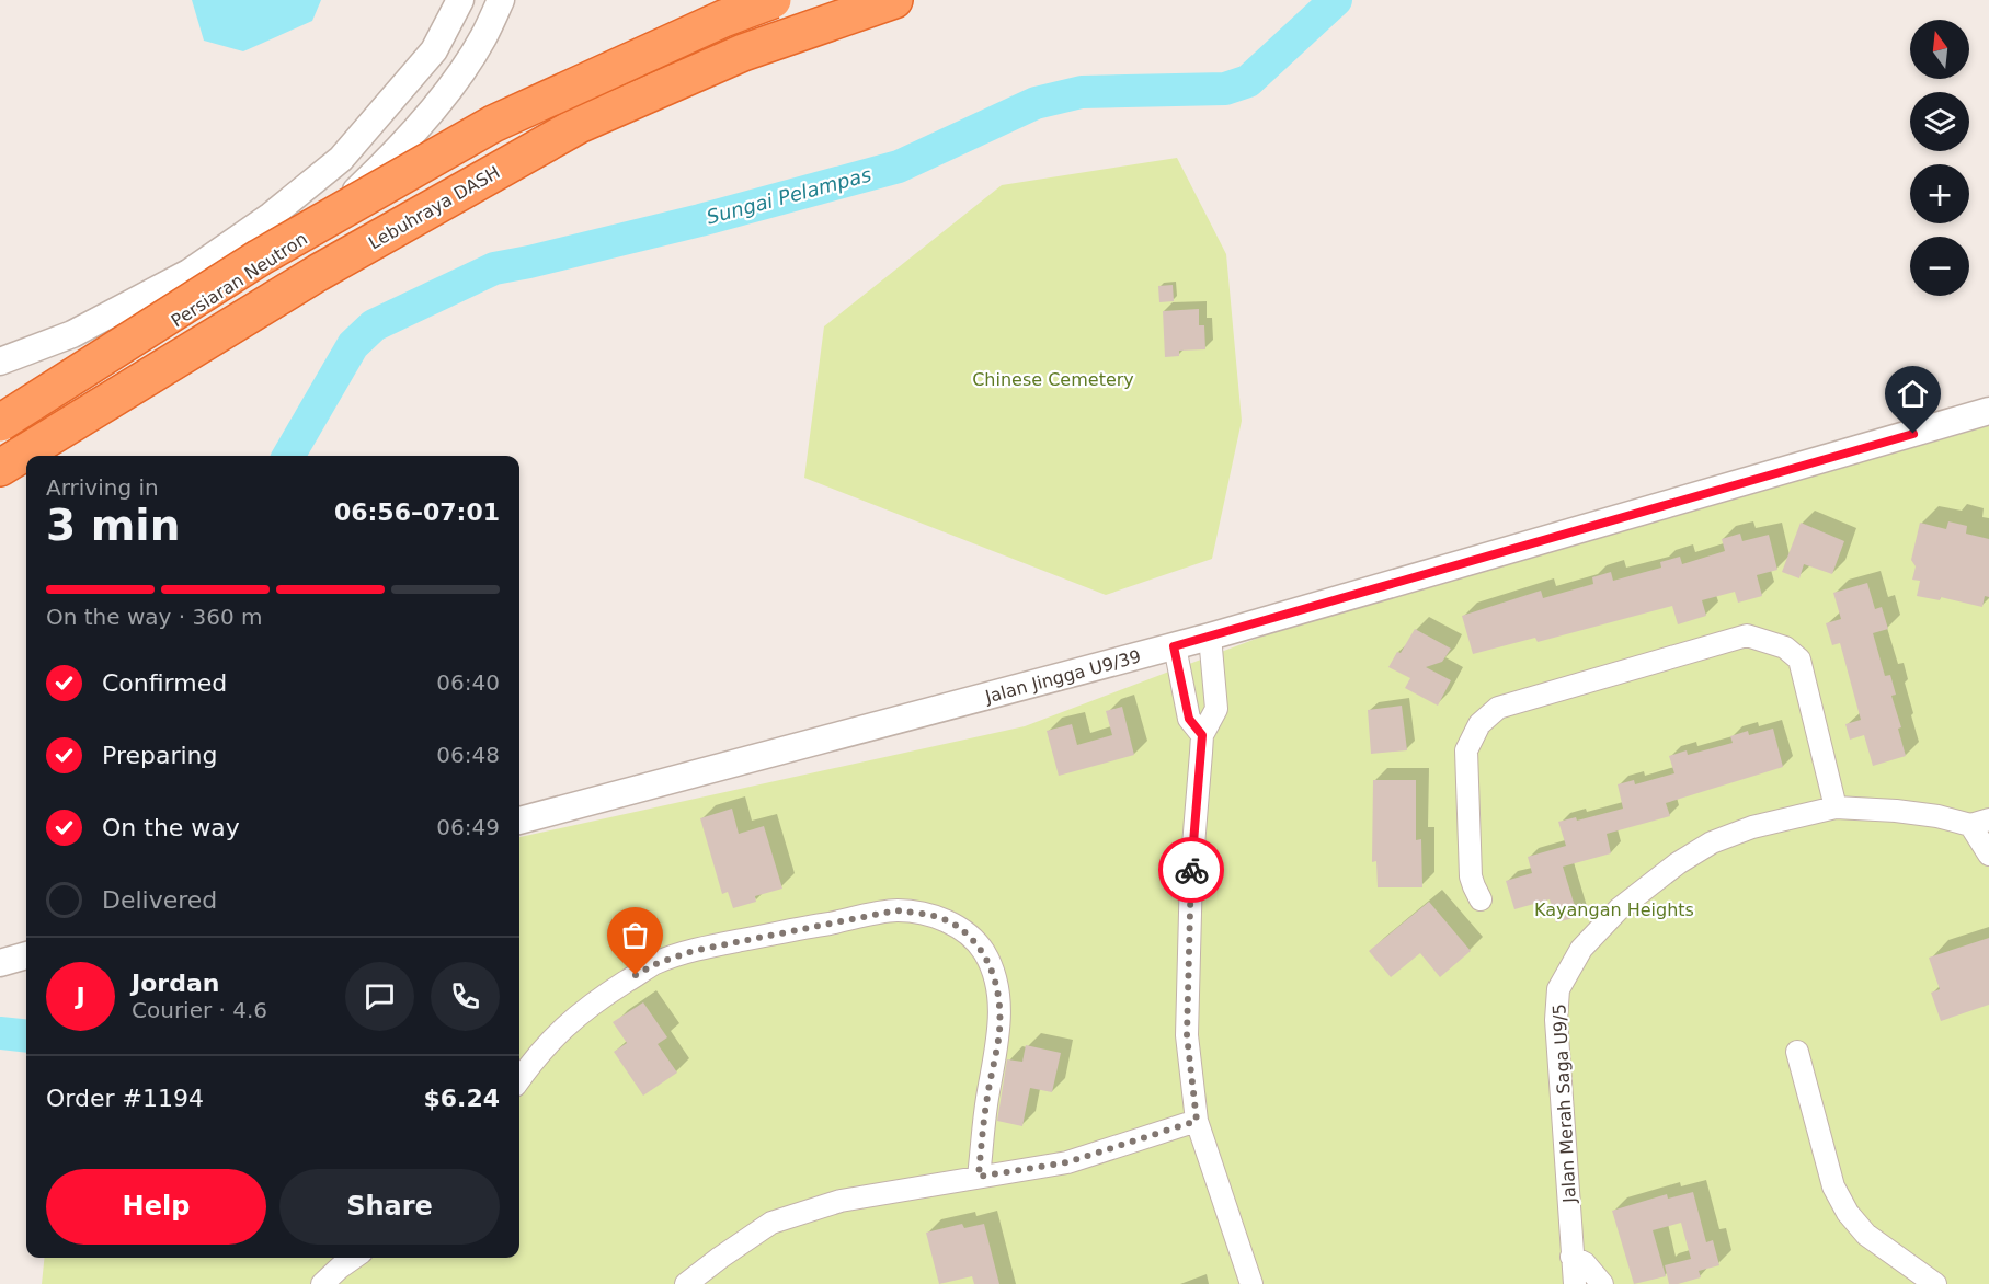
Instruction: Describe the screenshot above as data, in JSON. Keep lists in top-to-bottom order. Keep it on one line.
{"streets":{"highway":["Lebuhraya DASH"],"street":["Persiaran Neutron","Jalan Jingga U9/39","Jalan Merah Saga U9/5"]},"water":["Sungai Pelampas"],"parks":["Chinese Cemetery","Kayangan Heights"],"north":"top","page":{"map_buttons":["+","−"],"heading":["3 min","Arriving in","06:56–07:01"],"panel":["Jordan","Courier · 4.6","Order #1194","$6.24"],"bar":"On the way · 360 m","list":[["Confirmed","06:40"],["Preparing","06:48"],["On the way","06:49"],"Delivered"],"round":"J","buttons":["Help","Share"]}}
